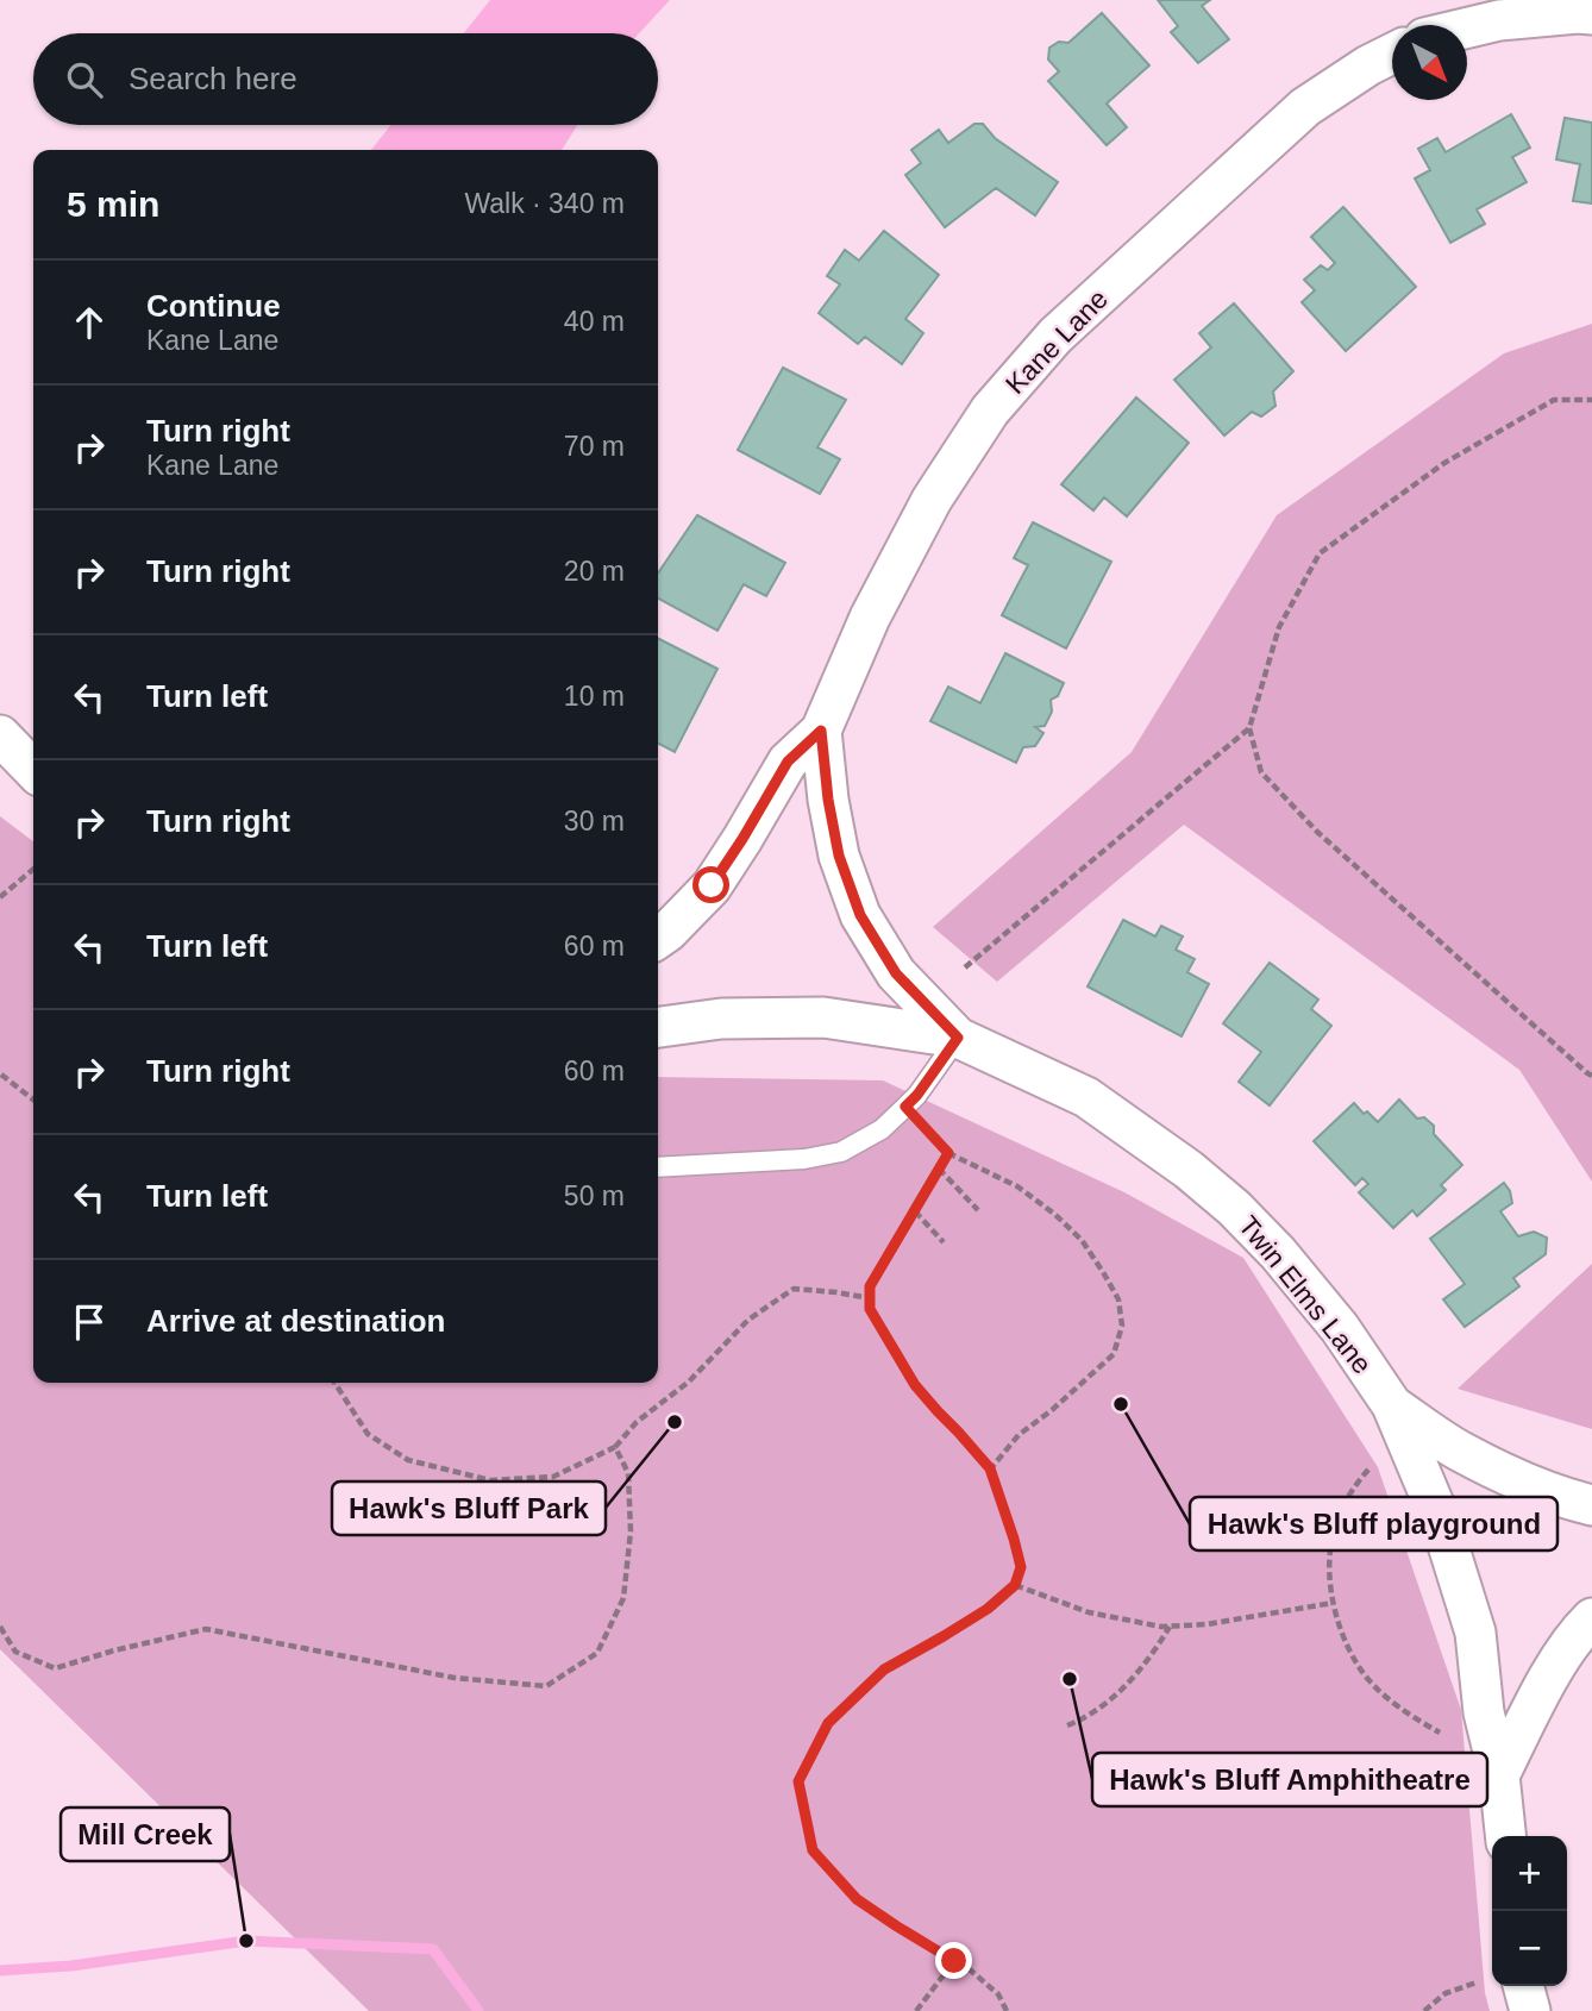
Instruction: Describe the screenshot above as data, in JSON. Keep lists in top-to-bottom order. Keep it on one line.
{"streets":{"street":["Kane Lane","Twin Elms Lane"]},"crossings":[["Kane Lane","Twin Elms Lane"]],"places":["Hawk's Bluff playground","Hawk's Bluff Park","Hawk's Bluff Amphitheatre","Mill Creek"],"north":"bottom right","page":{"search":"Search here","heading":["5 min","Walk · 340 m"],"list":[["Continue","Kane Lane","40 m"],["Turn right","Kane Lane","70 m"],["Turn right","20 m"],["Turn left","10 m"],["Turn right","30 m"],["Turn left","60 m"],["Turn right","60 m"],["Turn left","50 m"],"Arrive at destination"],"map_buttons":["+","−"]}}
